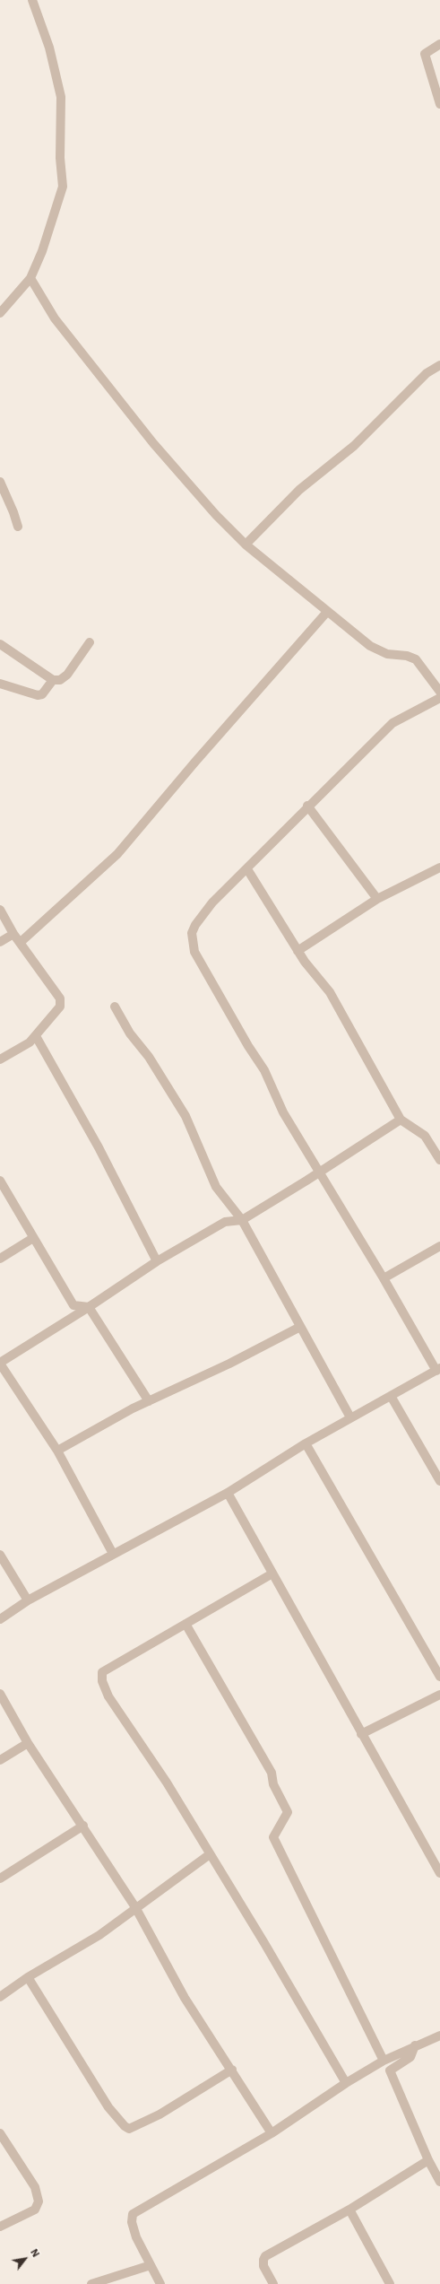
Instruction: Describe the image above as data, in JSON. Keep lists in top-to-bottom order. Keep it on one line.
{"north":"top right"}
